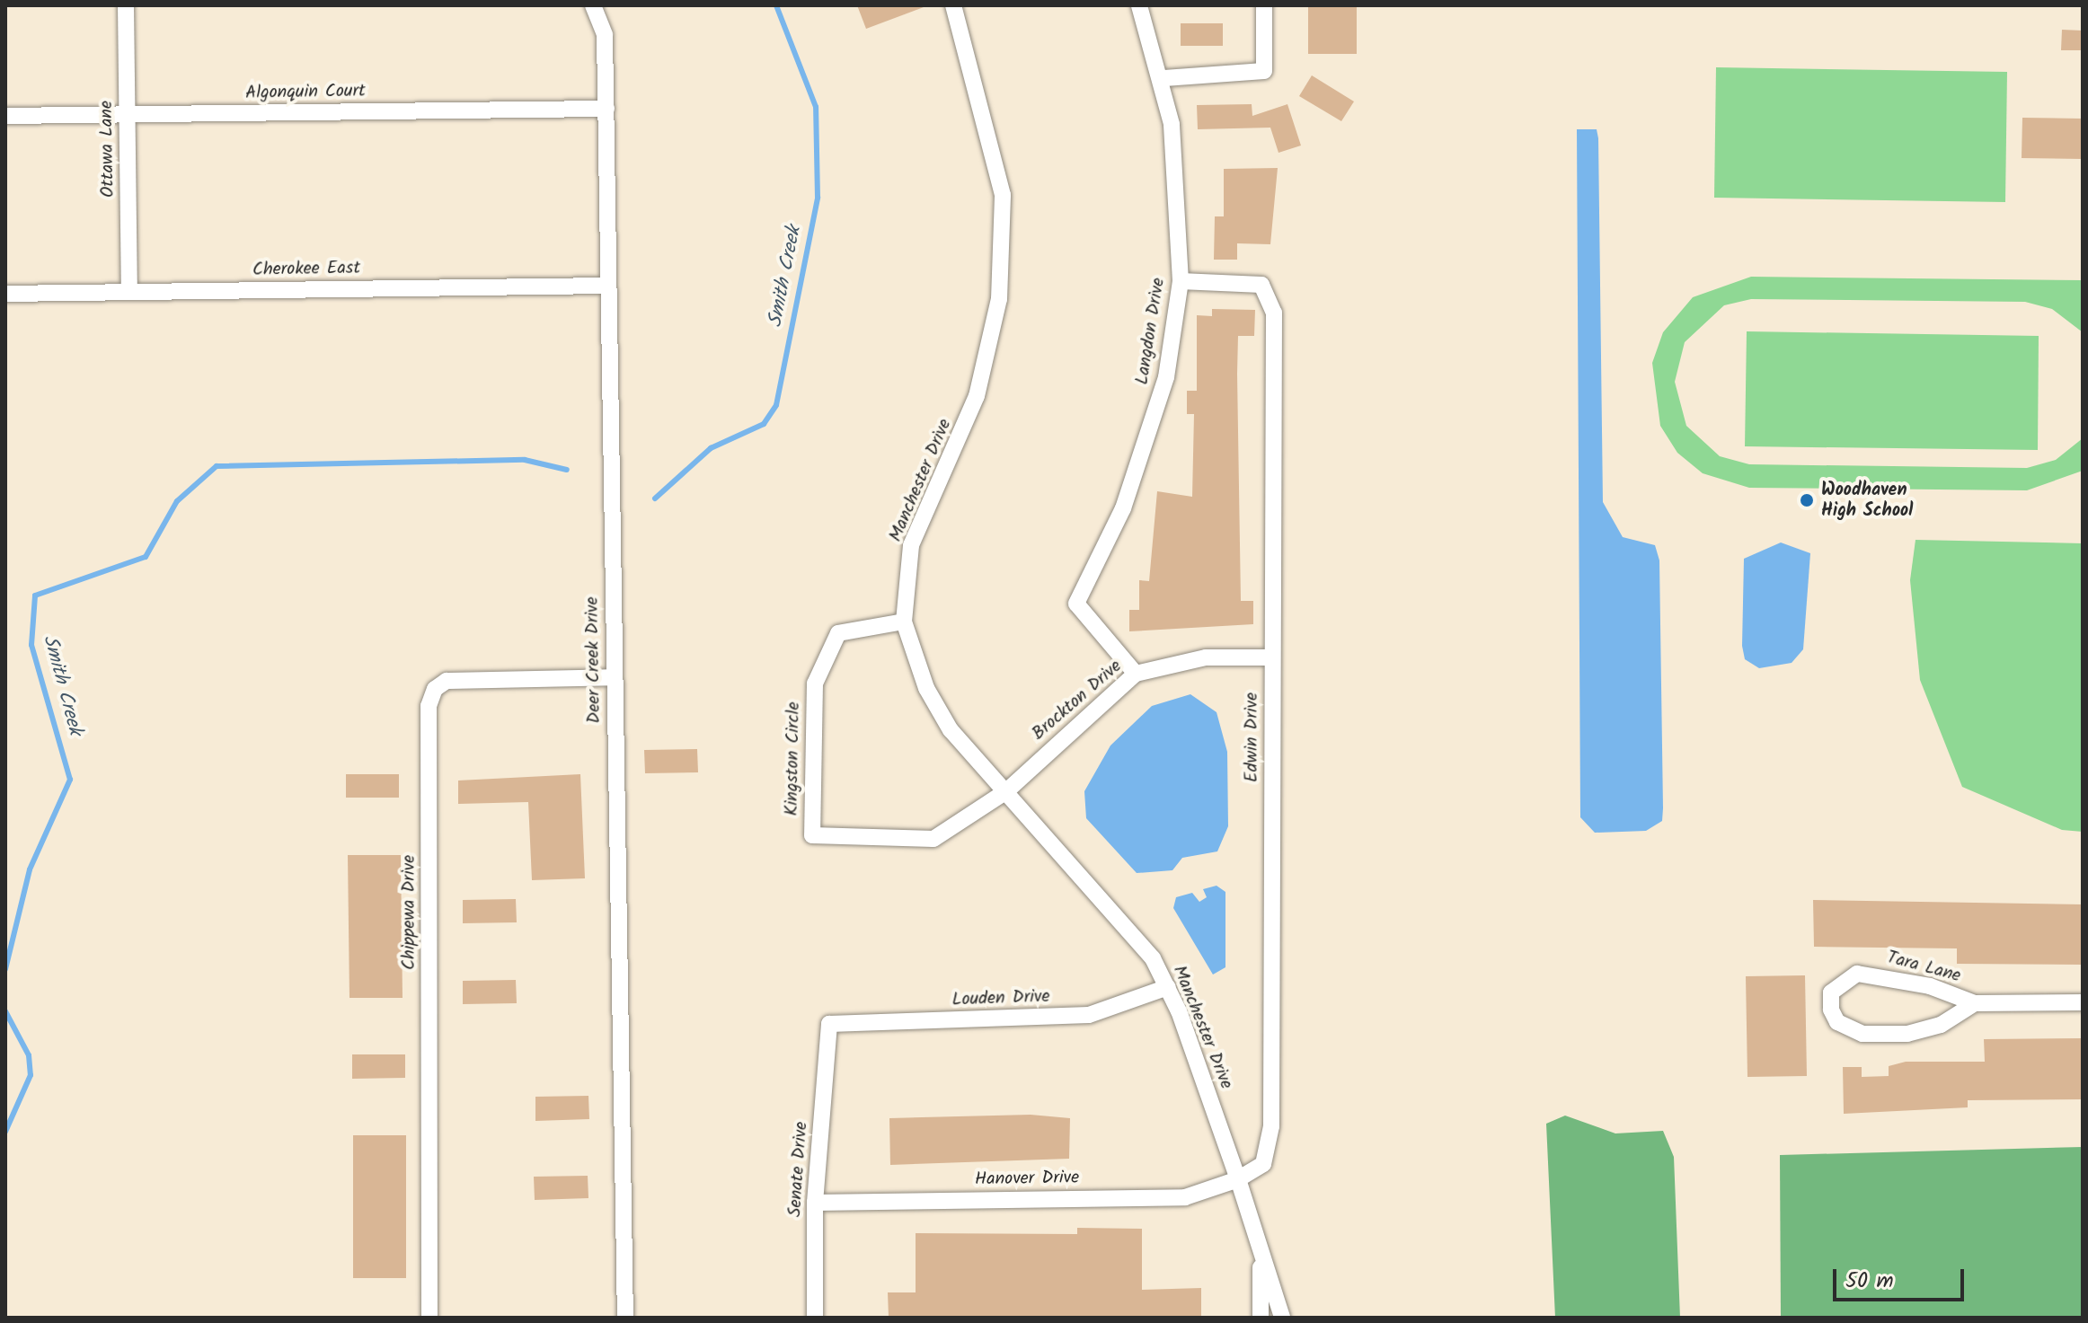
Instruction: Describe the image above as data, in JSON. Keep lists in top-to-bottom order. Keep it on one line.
{"streets":{"street":["Algonquin Court","Ottawa Lane","Cherokee East","Langdon Drive","Manchester Drive","Deer Creek Drive","Brockton Drive","Edwin Drive","Kingston Circle","Chippewa Drive","Tara Lane","Louden Drive","Senate Drive","Hanover Drive"]},"crossings":[["Algonquin Court","Ottawa Lane"],["Algonquin Court","Deer Creek Drive"],["Ottawa Lane","Cherokee East"],["Cherokee East","Deer Creek Drive"],["Langdon Drive","Brockton Drive"],["Langdon Drive","Edwin Drive"],["Manchester Drive","Brockton Drive"],["Manchester Drive","Edwin Drive"],["Manchester Drive","Kingston Circle"],["Manchester Drive","Louden Drive"],["Manchester Drive","Hanover Drive"],["Deer Creek Drive","Chippewa Drive"],["Brockton Drive","Edwin Drive"],["Brockton Drive","Kingston Circle"],["Edwin Drive","Hanover Drive"],["Louden Drive","Senate Drive"],["Senate Drive","Hanover Drive"]],"water":["Smith Creek"],"places":["Woodhaven High School"],"scale_bar":"50 m"}
